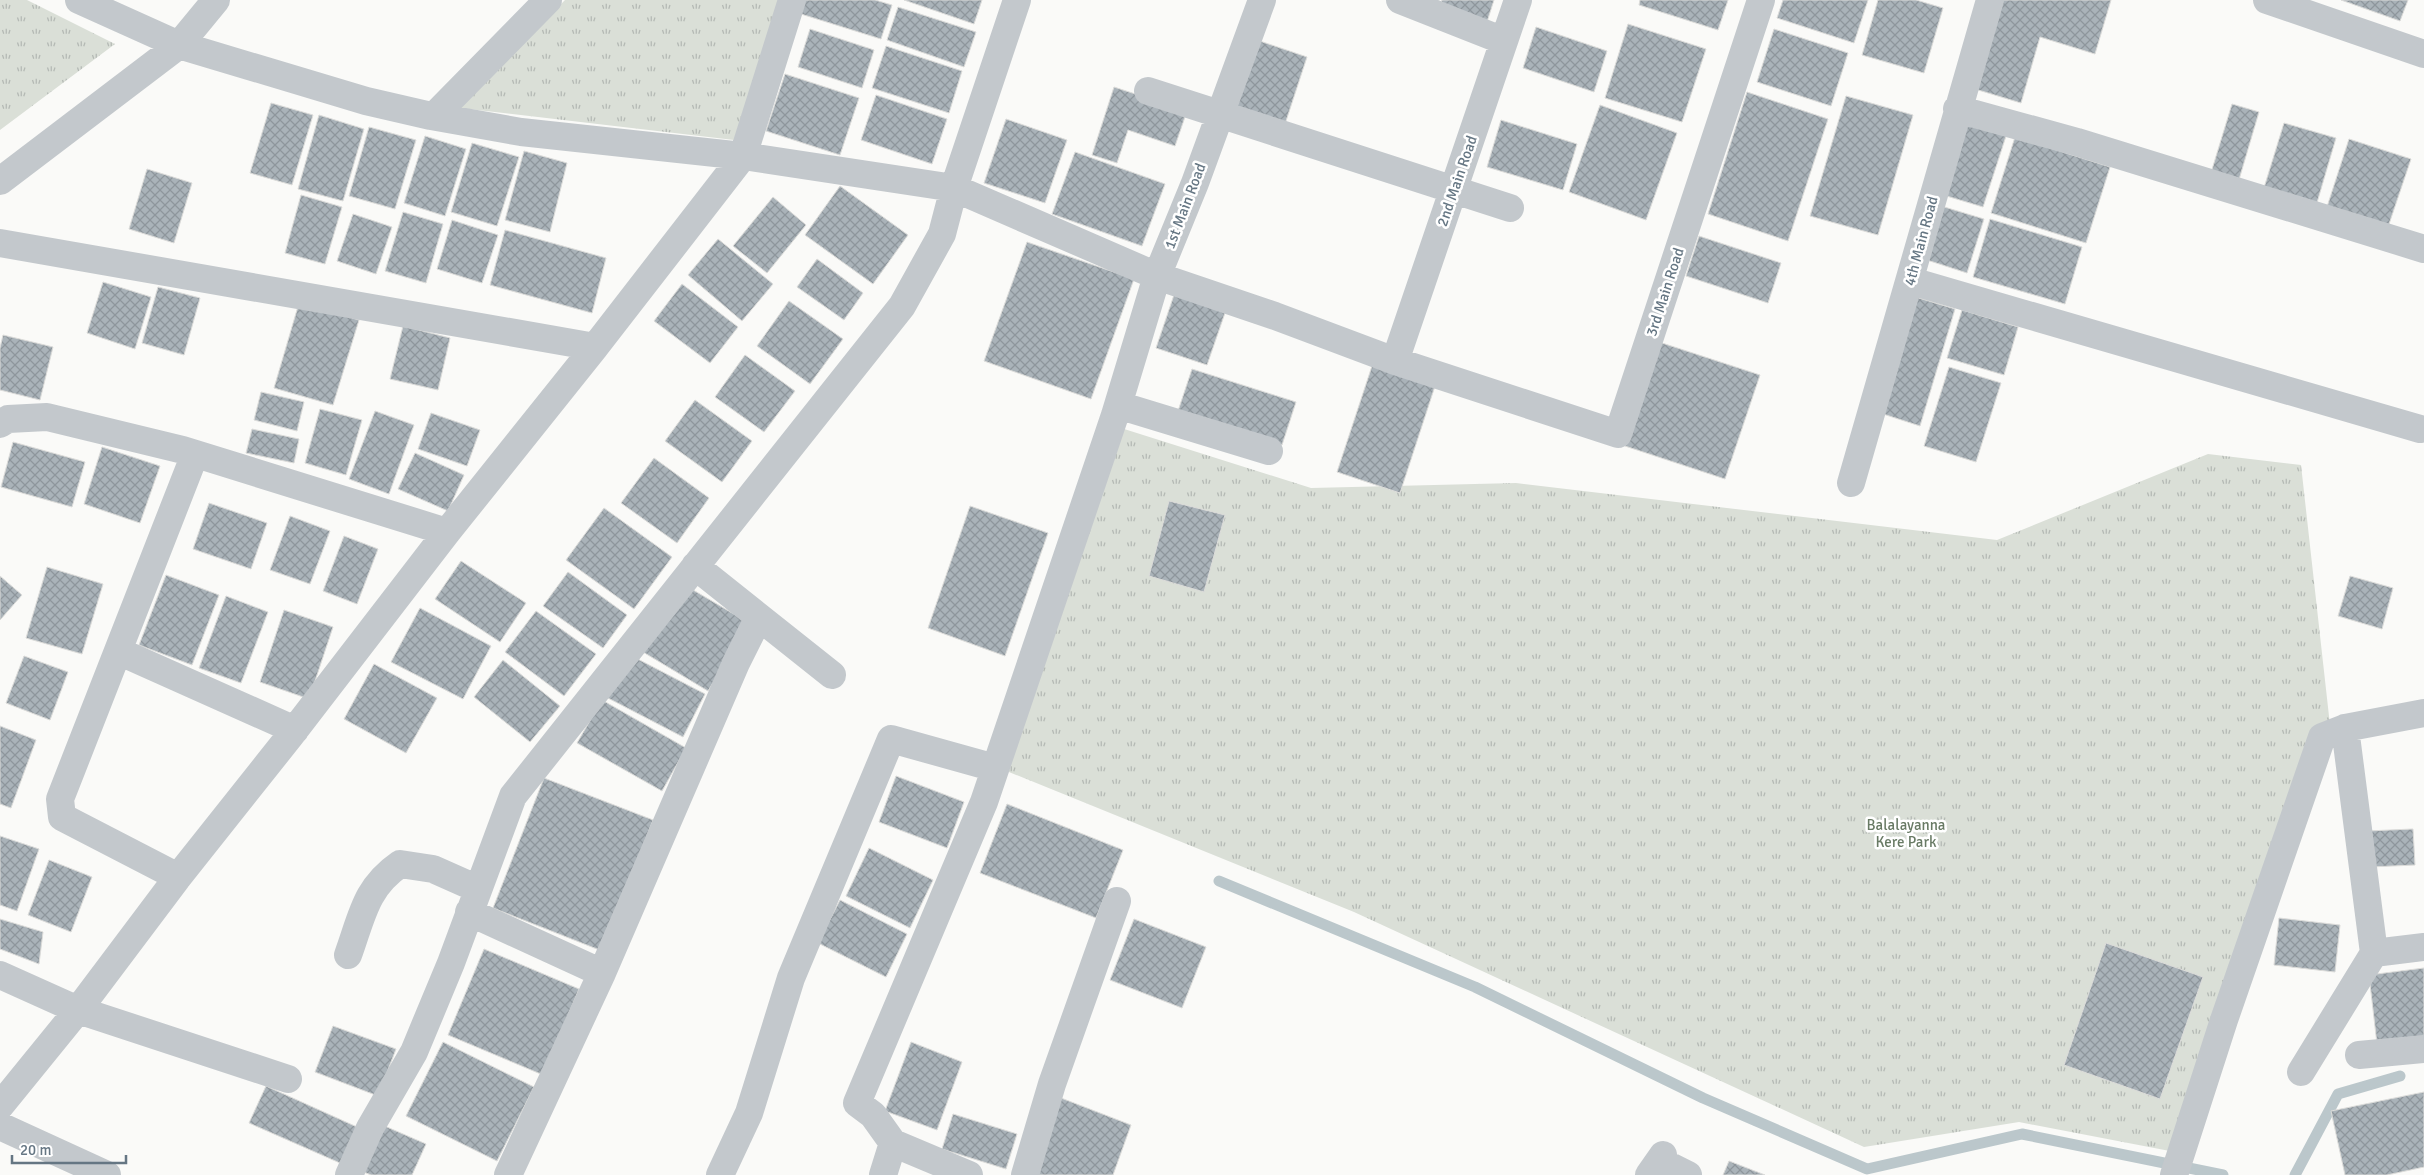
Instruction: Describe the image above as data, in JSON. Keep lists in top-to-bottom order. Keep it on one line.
{"streets":{"street":["2nd Main Road","1st Main Road","4th Main Road","3rd Main Road"]},"crossings":[["2nd Main Road","3rd Main Road"]],"parks":["Balalayanna Kere Park"],"scale_bar":"20 m"}
